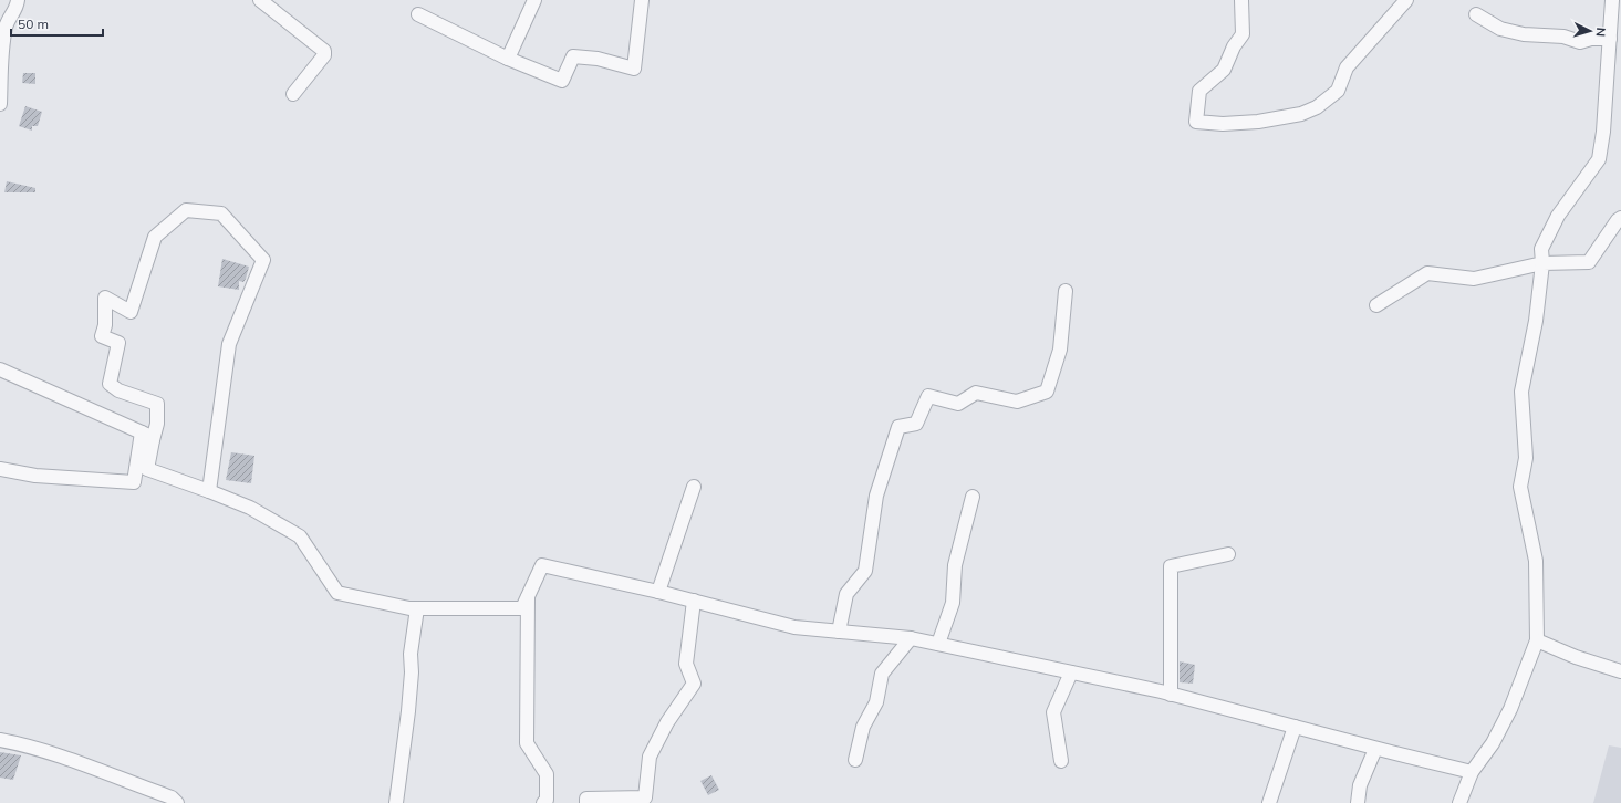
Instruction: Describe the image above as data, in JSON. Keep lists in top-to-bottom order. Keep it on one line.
{"scale_bar":"50 m","north":"right"}
